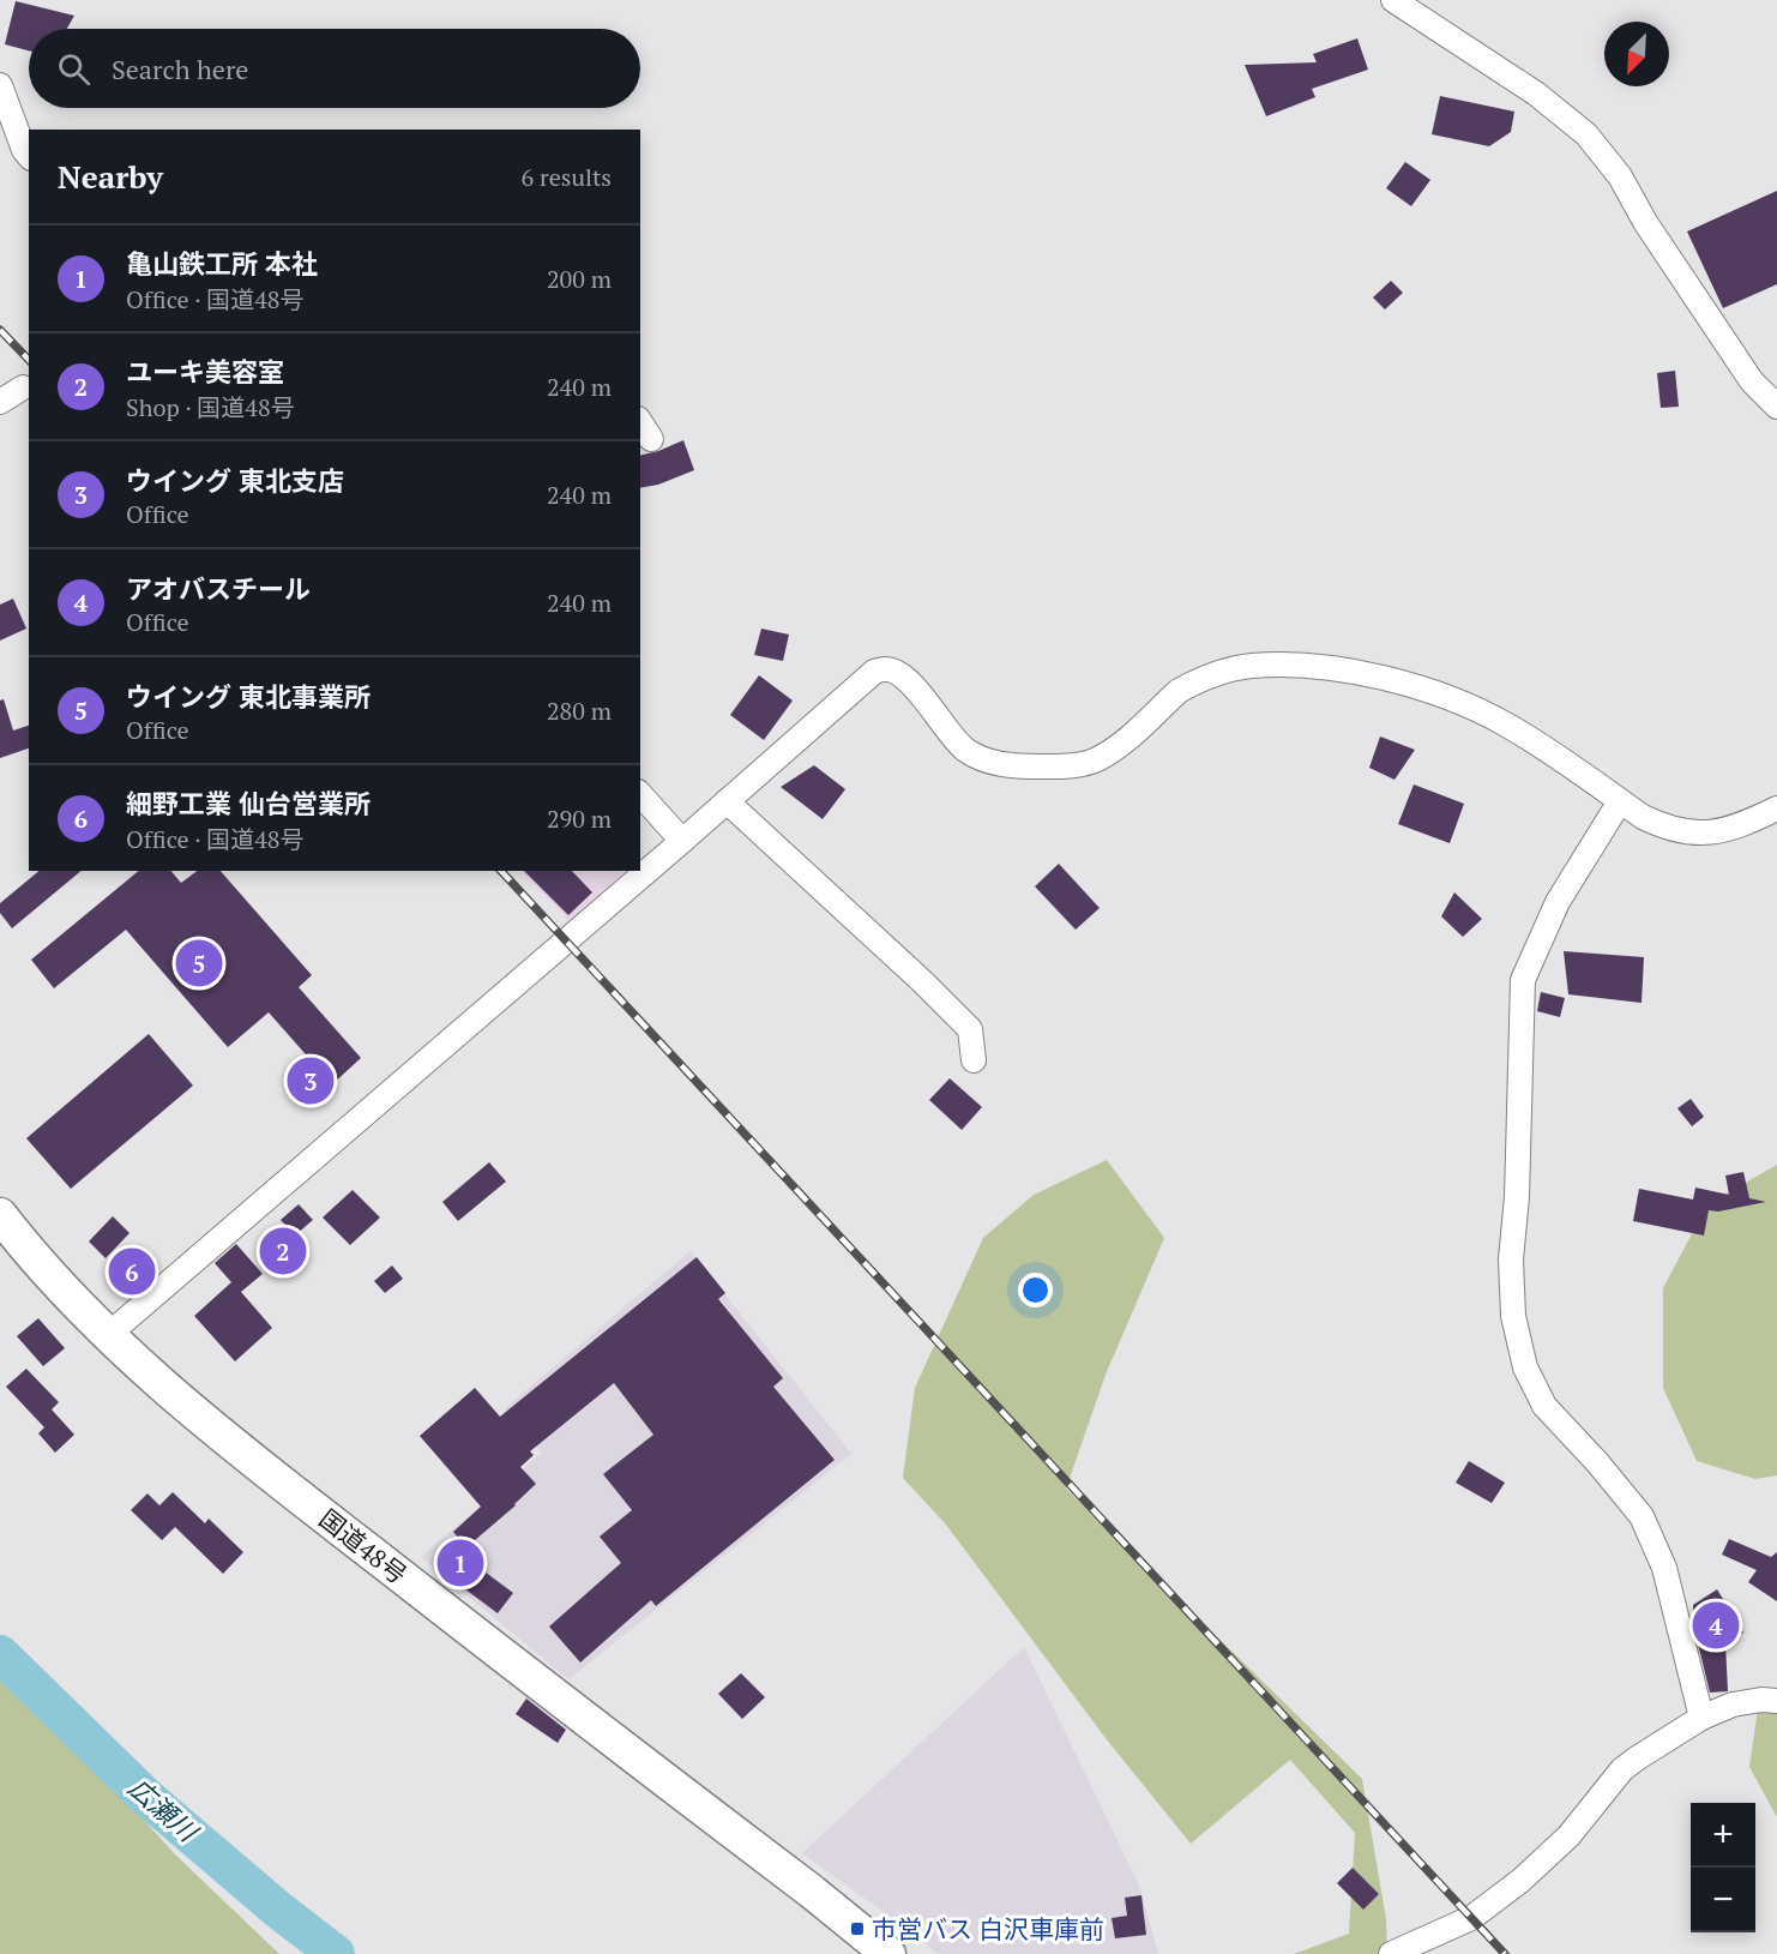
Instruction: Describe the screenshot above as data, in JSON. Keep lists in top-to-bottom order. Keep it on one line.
{"streets":{"highway":["国道48号"]},"water":["広瀬川"],"places":{"transit":["市営バス 白沢車庫前"]},"north":"bottom left","page":{"search":"Search here","heading":["Nearby","6 results"],"list":[{"mark":"1","name":"亀山鉄工所 本社","note":"Office · 国道48号","value":"200 m"},{"mark":"2","name":"ユーキ美容室","note":"Shop · 国道48号","value":"240 m"},{"mark":"3","name":"ウイング 東北支店","note":"Office","value":"240 m"},{"mark":"4","name":"アオバスチール","note":"Office","value":"240 m"},{"mark":"5","name":"ウイング 東北事業所","note":"Office","value":"280 m"},{"mark":"6","name":"細野工業 仙台営業所","note":"Office · 国道48号","value":"290 m"}],"pins":["5","3","2","6","1","4"],"map_buttons":["+","−"]}}
